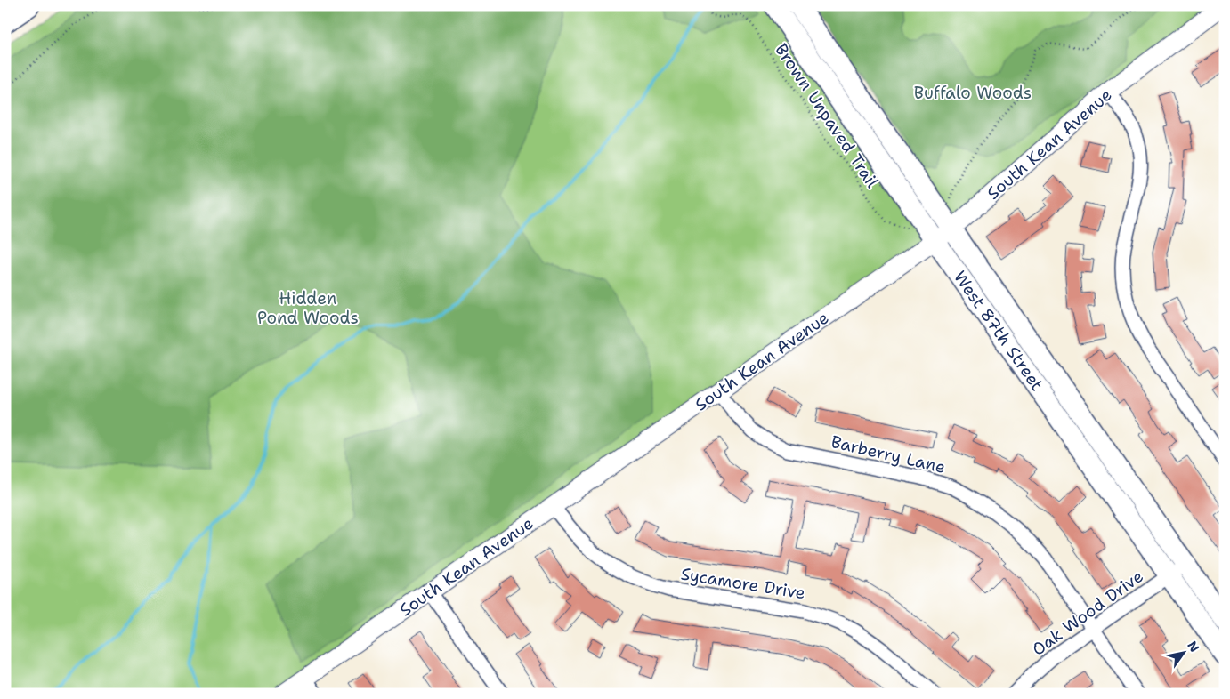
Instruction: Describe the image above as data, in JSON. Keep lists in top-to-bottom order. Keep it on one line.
{"streets":{"main road":["West 87th Street"],"street":["South Kean Avenue","Barberry Lane","Sycamore Drive","Oak Wood Drive"],"path":["Brown Unpaved Trail"]},"crossings":[["South Kean Avenue","West 87th Street"],["South Kean Avenue","Barberry Lane"],["South Kean Avenue","Sycamore Drive"],["West 87th Street","Oak Wood Drive"],["Barberry Lane","Oak Wood Drive"]],"parks":["Buffalo Woods","Hidden Pond Woods"],"north":"top right"}
